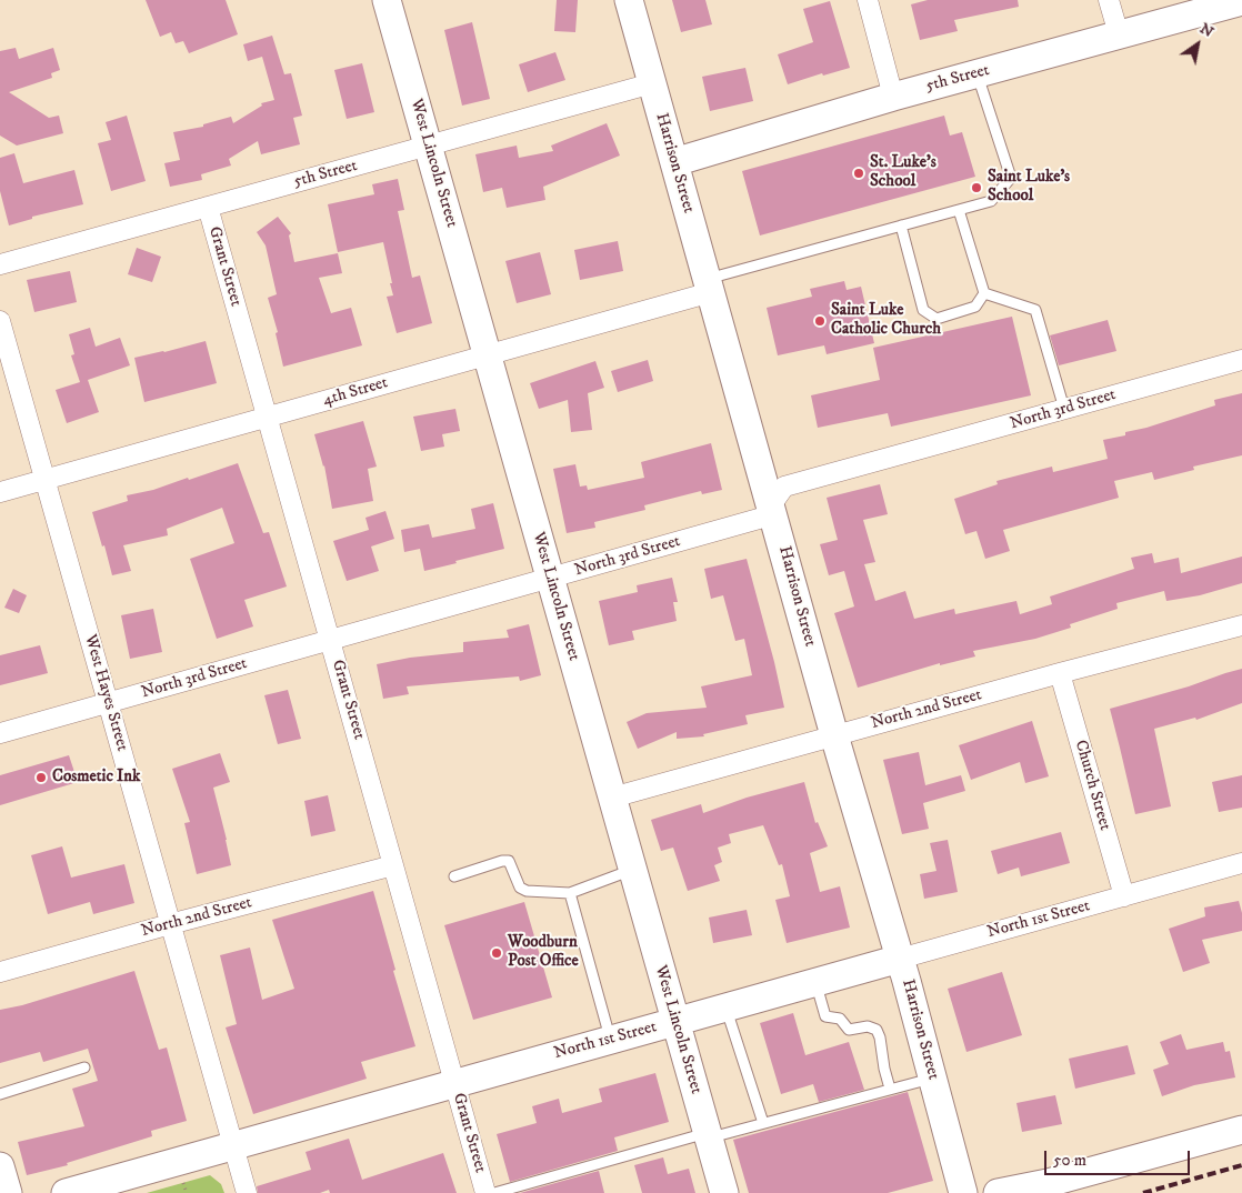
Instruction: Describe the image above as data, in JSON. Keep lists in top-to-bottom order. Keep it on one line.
{"streets":{"street":["5th Street","West Lincoln Street","Harrison Street","Grant Street","4th Street","North 3rd Street","West Hayes Street","North 2nd Street","Church Street","North 1st Street"]},"crossings":[["5th Street","West Lincoln Street"],["5th Street","Harrison Street"],["5th Street","Grant Street"],["West Lincoln Street","4th Street"],["West Lincoln Street","North 3rd Street"],["West Lincoln Street","North 2nd Street"],["West Lincoln Street","North 1st Street"],["Harrison Street","4th Street"],["Harrison Street","North 3rd Street"],["Harrison Street","North 2nd Street"],["Harrison Street","North 1st Street"],["Grant Street","4th Street"],["Grant Street","North 3rd Street"],["Grant Street","North 2nd Street"],["Grant Street","North 1st Street"],["4th Street","West Hayes Street"],["North 3rd Street","West Hayes Street"],["West Hayes Street","North 2nd Street"],["West Hayes Street","North 1st Street"],["North 2nd Street","Church Street"],["Church Street","North 1st Street"]],"places":["St. Luke's School","Saint Luke's School","Saint Luke Catholic Church","Cosmetic Ink","Woodburn Post Office"],"scale_bar":"50 m","north":"top right"}
